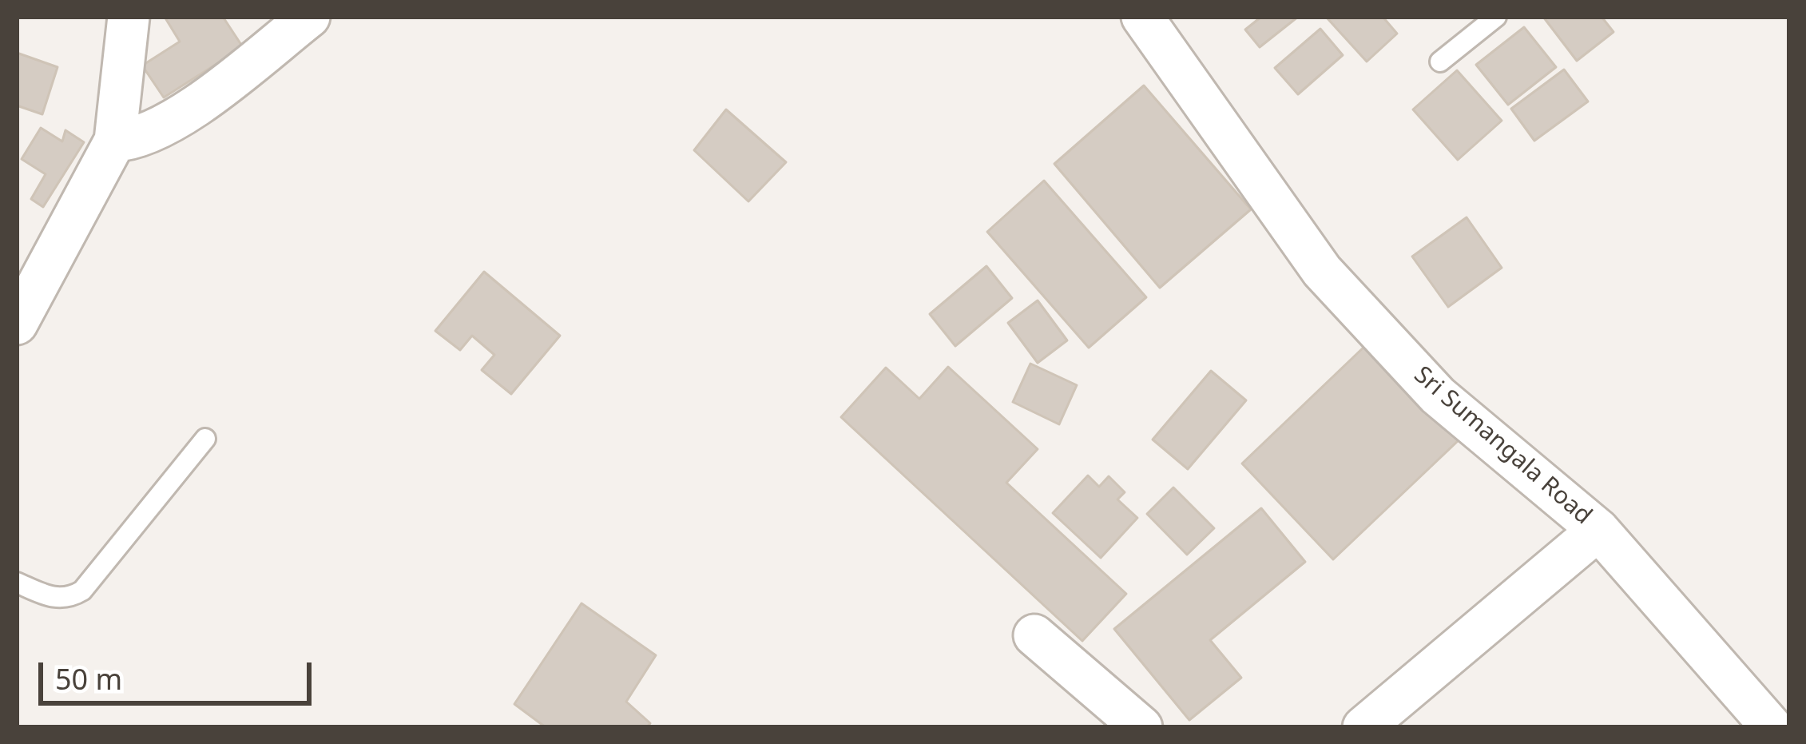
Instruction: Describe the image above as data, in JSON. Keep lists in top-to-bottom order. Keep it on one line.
{"streets":{"street":["Sri Sumangala Road"]},"scale_bar":"50 m"}
